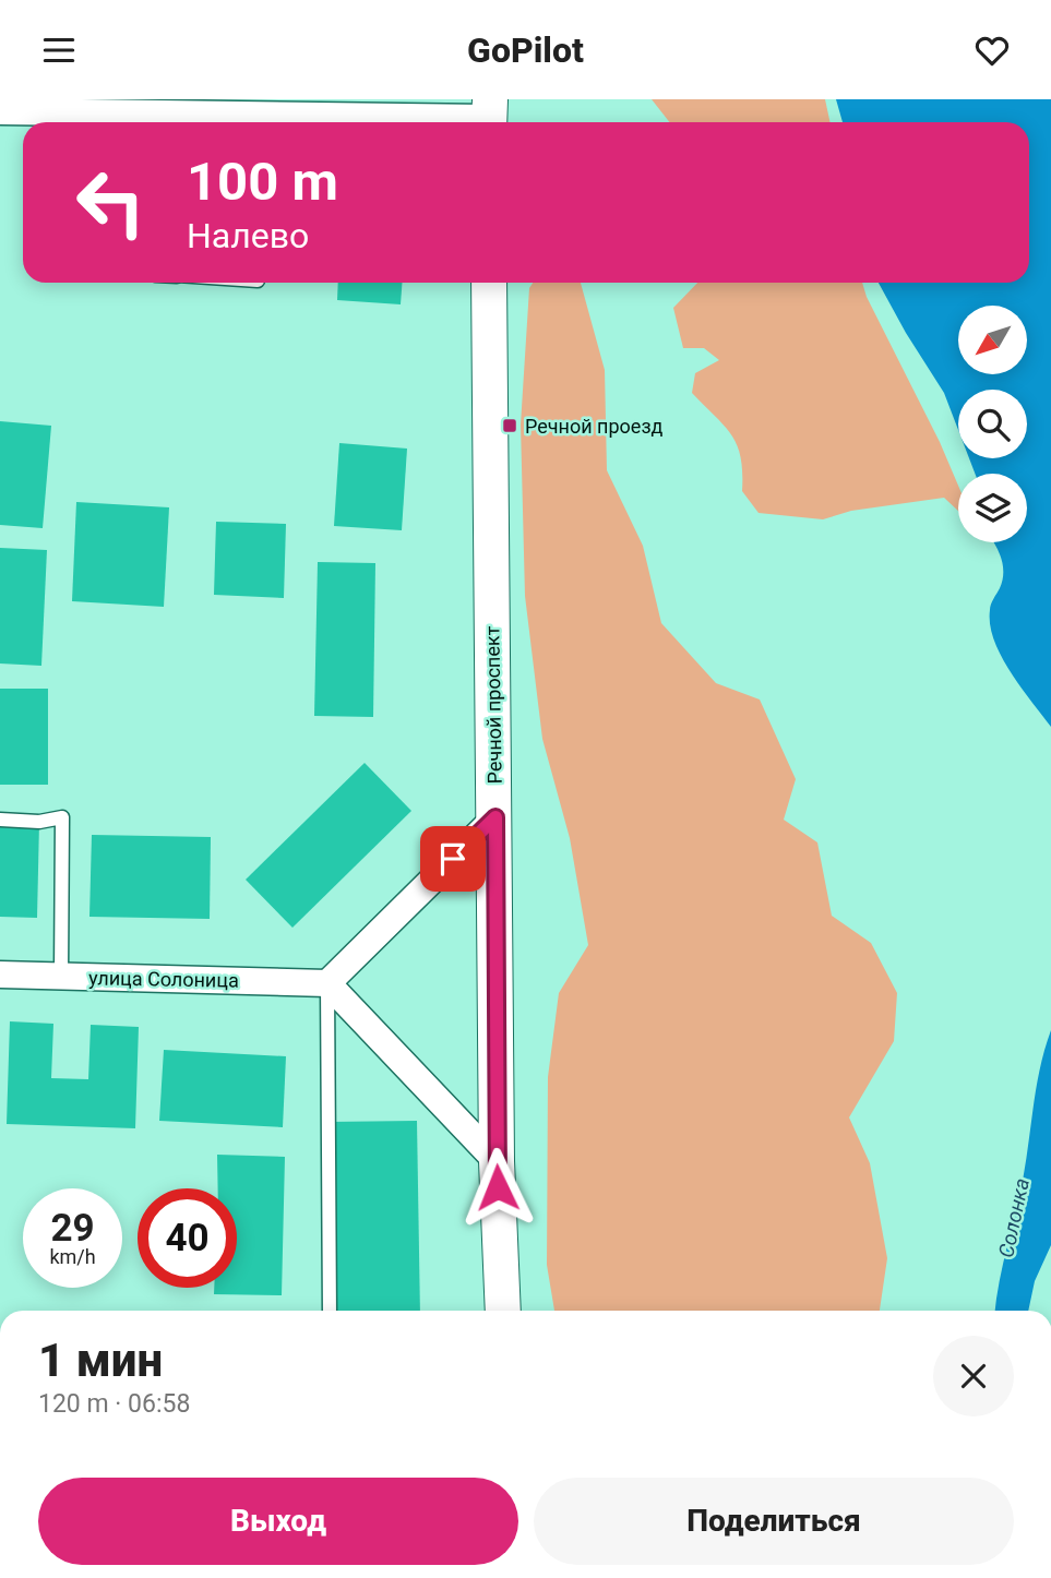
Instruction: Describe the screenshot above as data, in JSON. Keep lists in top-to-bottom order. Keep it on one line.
{"streets":{"street":["Речной проспект","улица Солоница"]},"water":["Солонка"],"places":{"transit":["Речной проезд"]},"north":"bottom left","page":{"header":"GoPilot","turn":["100 m","Налево"],"speed":"29 km/h","limit":"40","heading":["1 мин","120 m · 06:58"],"buttons":["Выход","Поделиться"]}}
